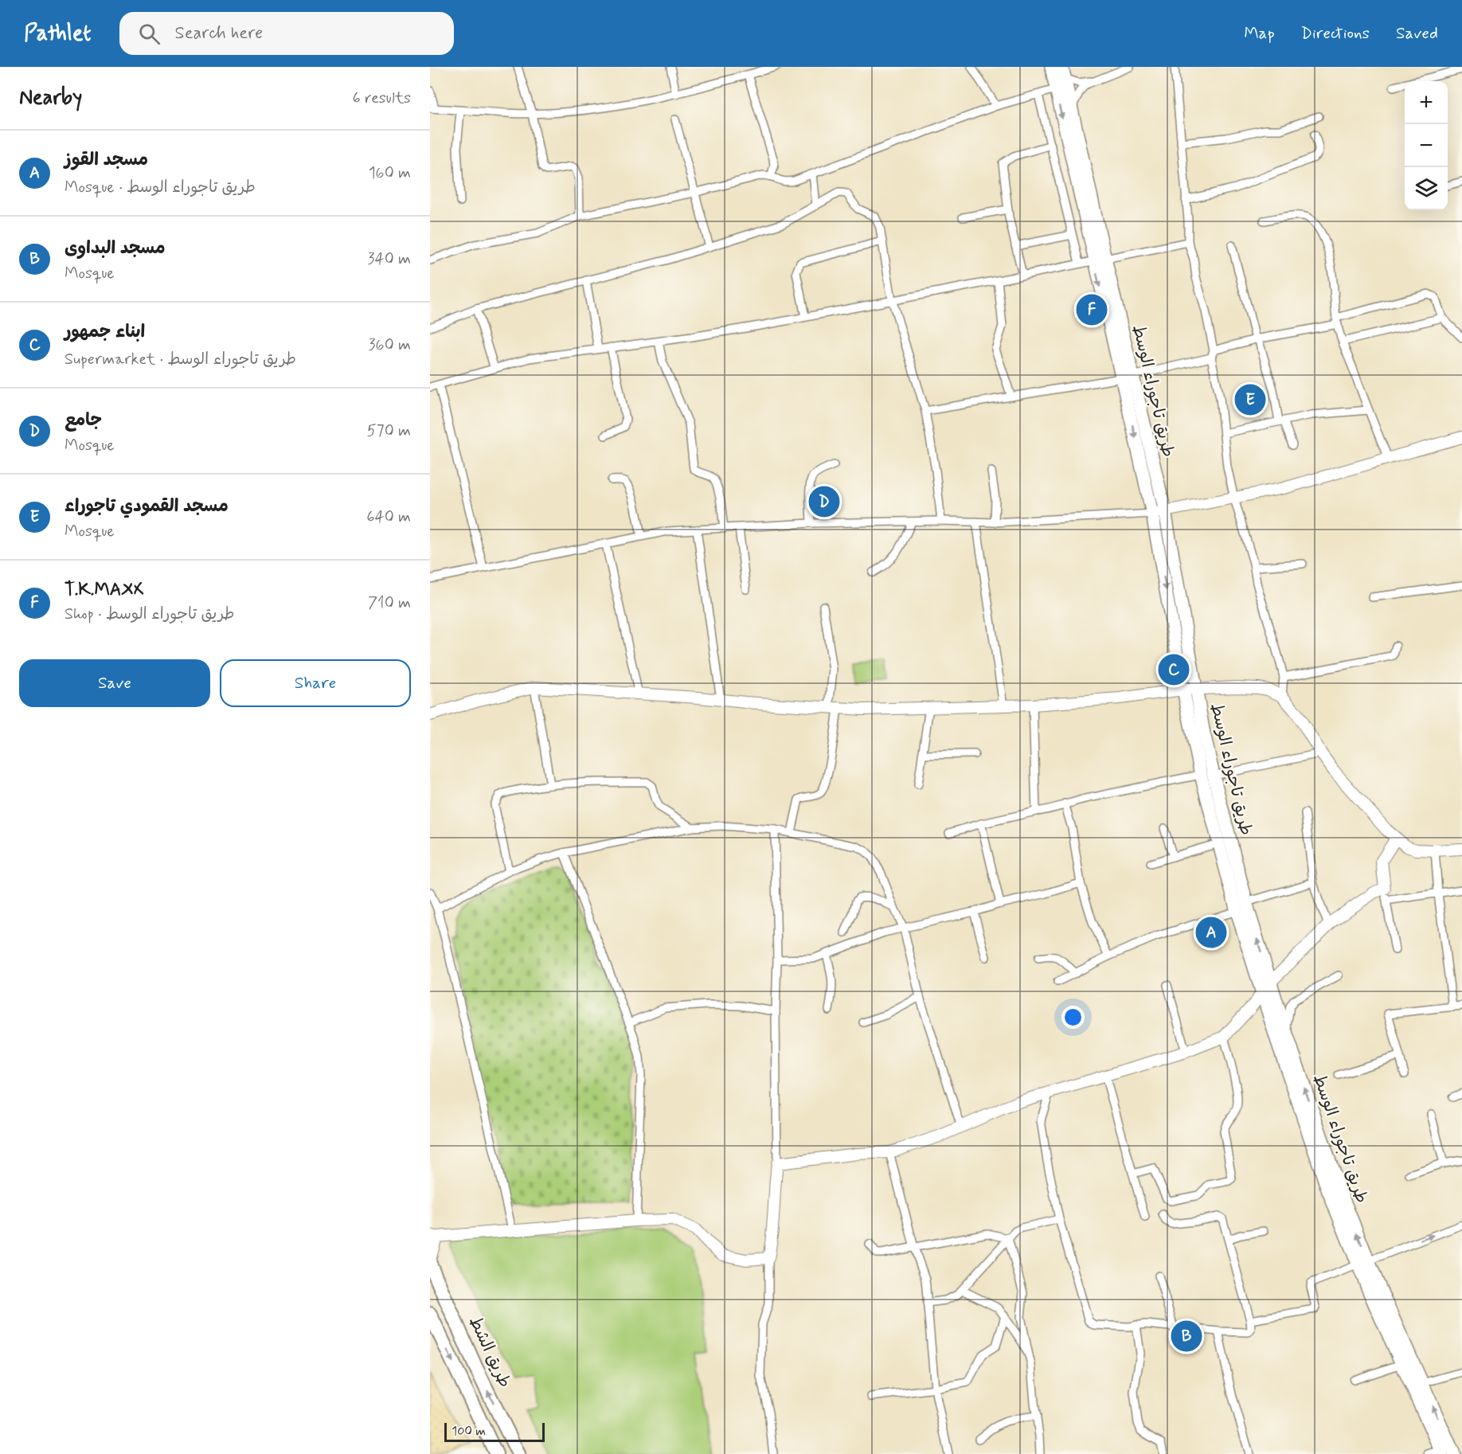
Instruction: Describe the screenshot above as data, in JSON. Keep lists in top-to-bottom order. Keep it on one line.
{"streets":{"highway":["طريق الشط"],"main road":["طريق تاجوراء الوسط"]},"scale_bar":"100 m","page":{"header":"Pathlet","search":"Search here","nav":["Map","Directions","Saved"],"heading":["Nearby","6 results"],"map_buttons":["+","−"],"list":[{"mark":"A","name":"مسجد القوز","note":"Mosque · طريق تاجوراء الوسط","value":"160 m"},{"mark":"B","name":"مسجد البداوى","note":"Mosque","value":"340 m"},{"mark":"C","name":"ابناء جمهور","note":"Supermarket · طريق تاجوراء الوسط","value":"360 m"},{"mark":"D","name":"جامع","note":"Mosque","value":"570 m"},{"mark":"E","name":"مسجد القمودي تاجوراء","note":"Mosque","value":"640 m"},{"mark":"F","name":"T.K.MAXX","note":"Shop · طريق تاجوراء الوسط","value":"710 m"}],"pins":["F","E","D","C","A","B"],"buttons":["Save","Share"],"scale":"100 m"}}
